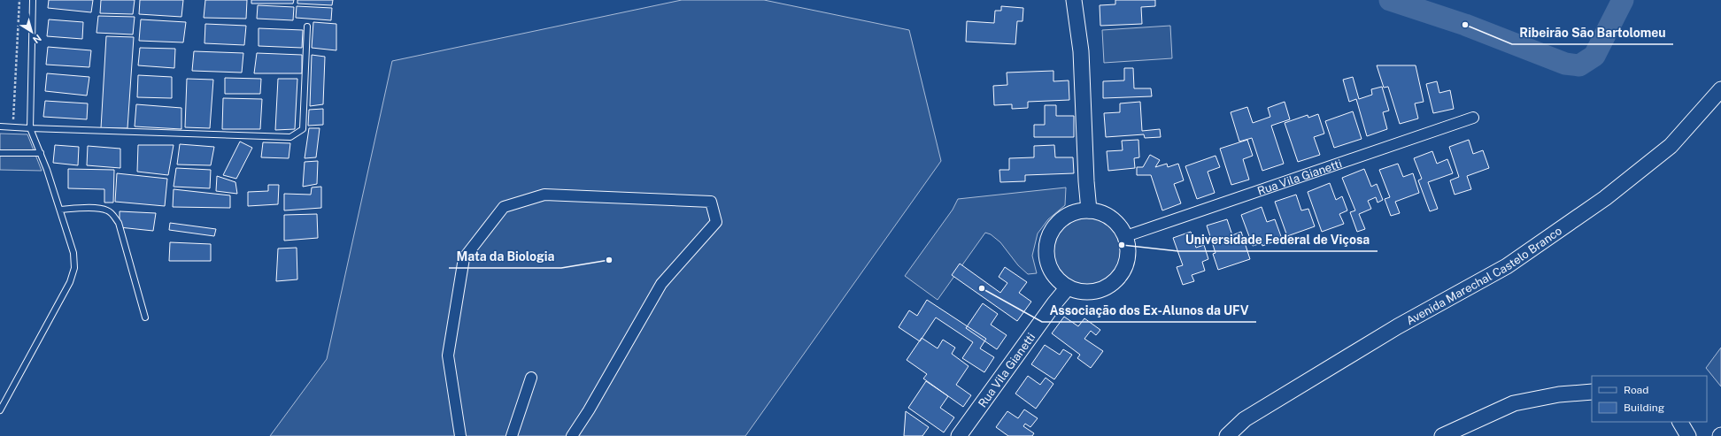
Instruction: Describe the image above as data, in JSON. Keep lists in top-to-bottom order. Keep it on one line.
{"streets":{"street":["Rua Vila Gianetti","Avenida Marechal Castelo Branco"]},"places":["Ribeirão São Bartolomeu","Universidade Federal de Viçosa","Mata da Biologia","Associação dos Ex-Alunos da UFV"],"legend":["Road","Building"],"north":"bottom right"}
